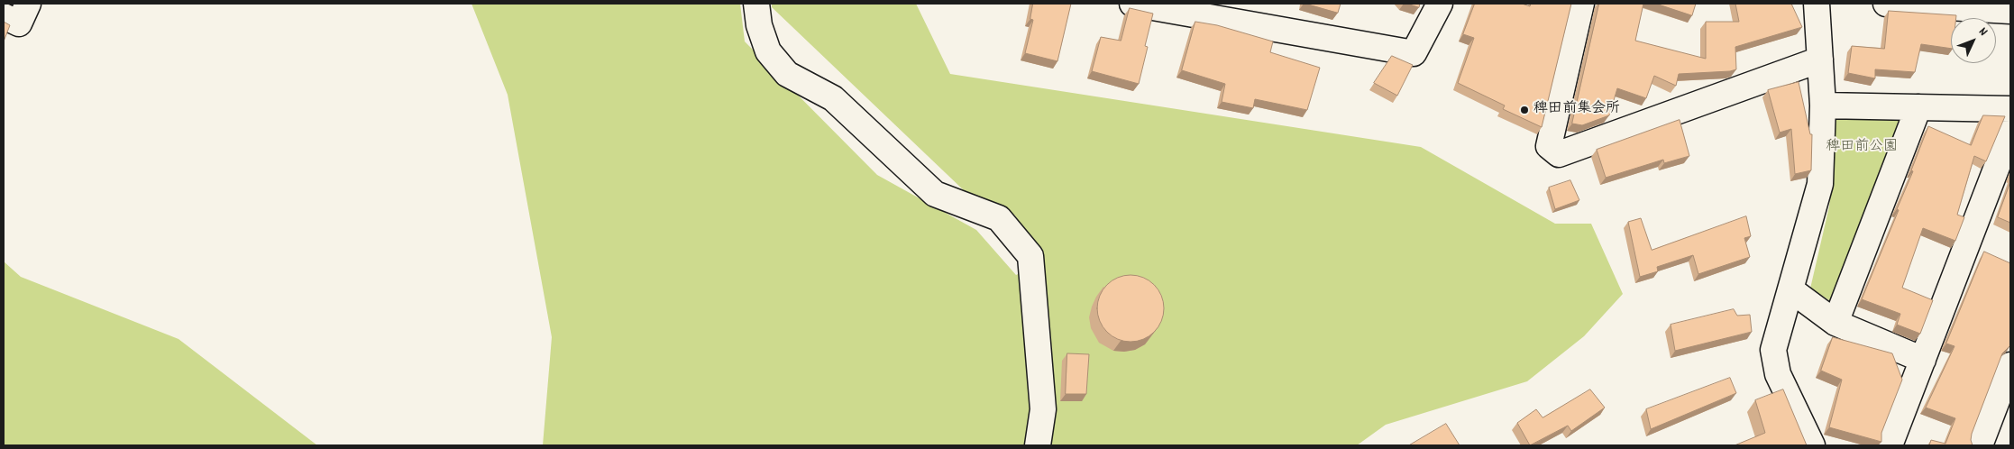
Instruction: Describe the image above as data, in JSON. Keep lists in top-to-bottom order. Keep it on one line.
{"parks":["稗田前公園"],"places":["稗田前集会所"],"north":"top right"}
